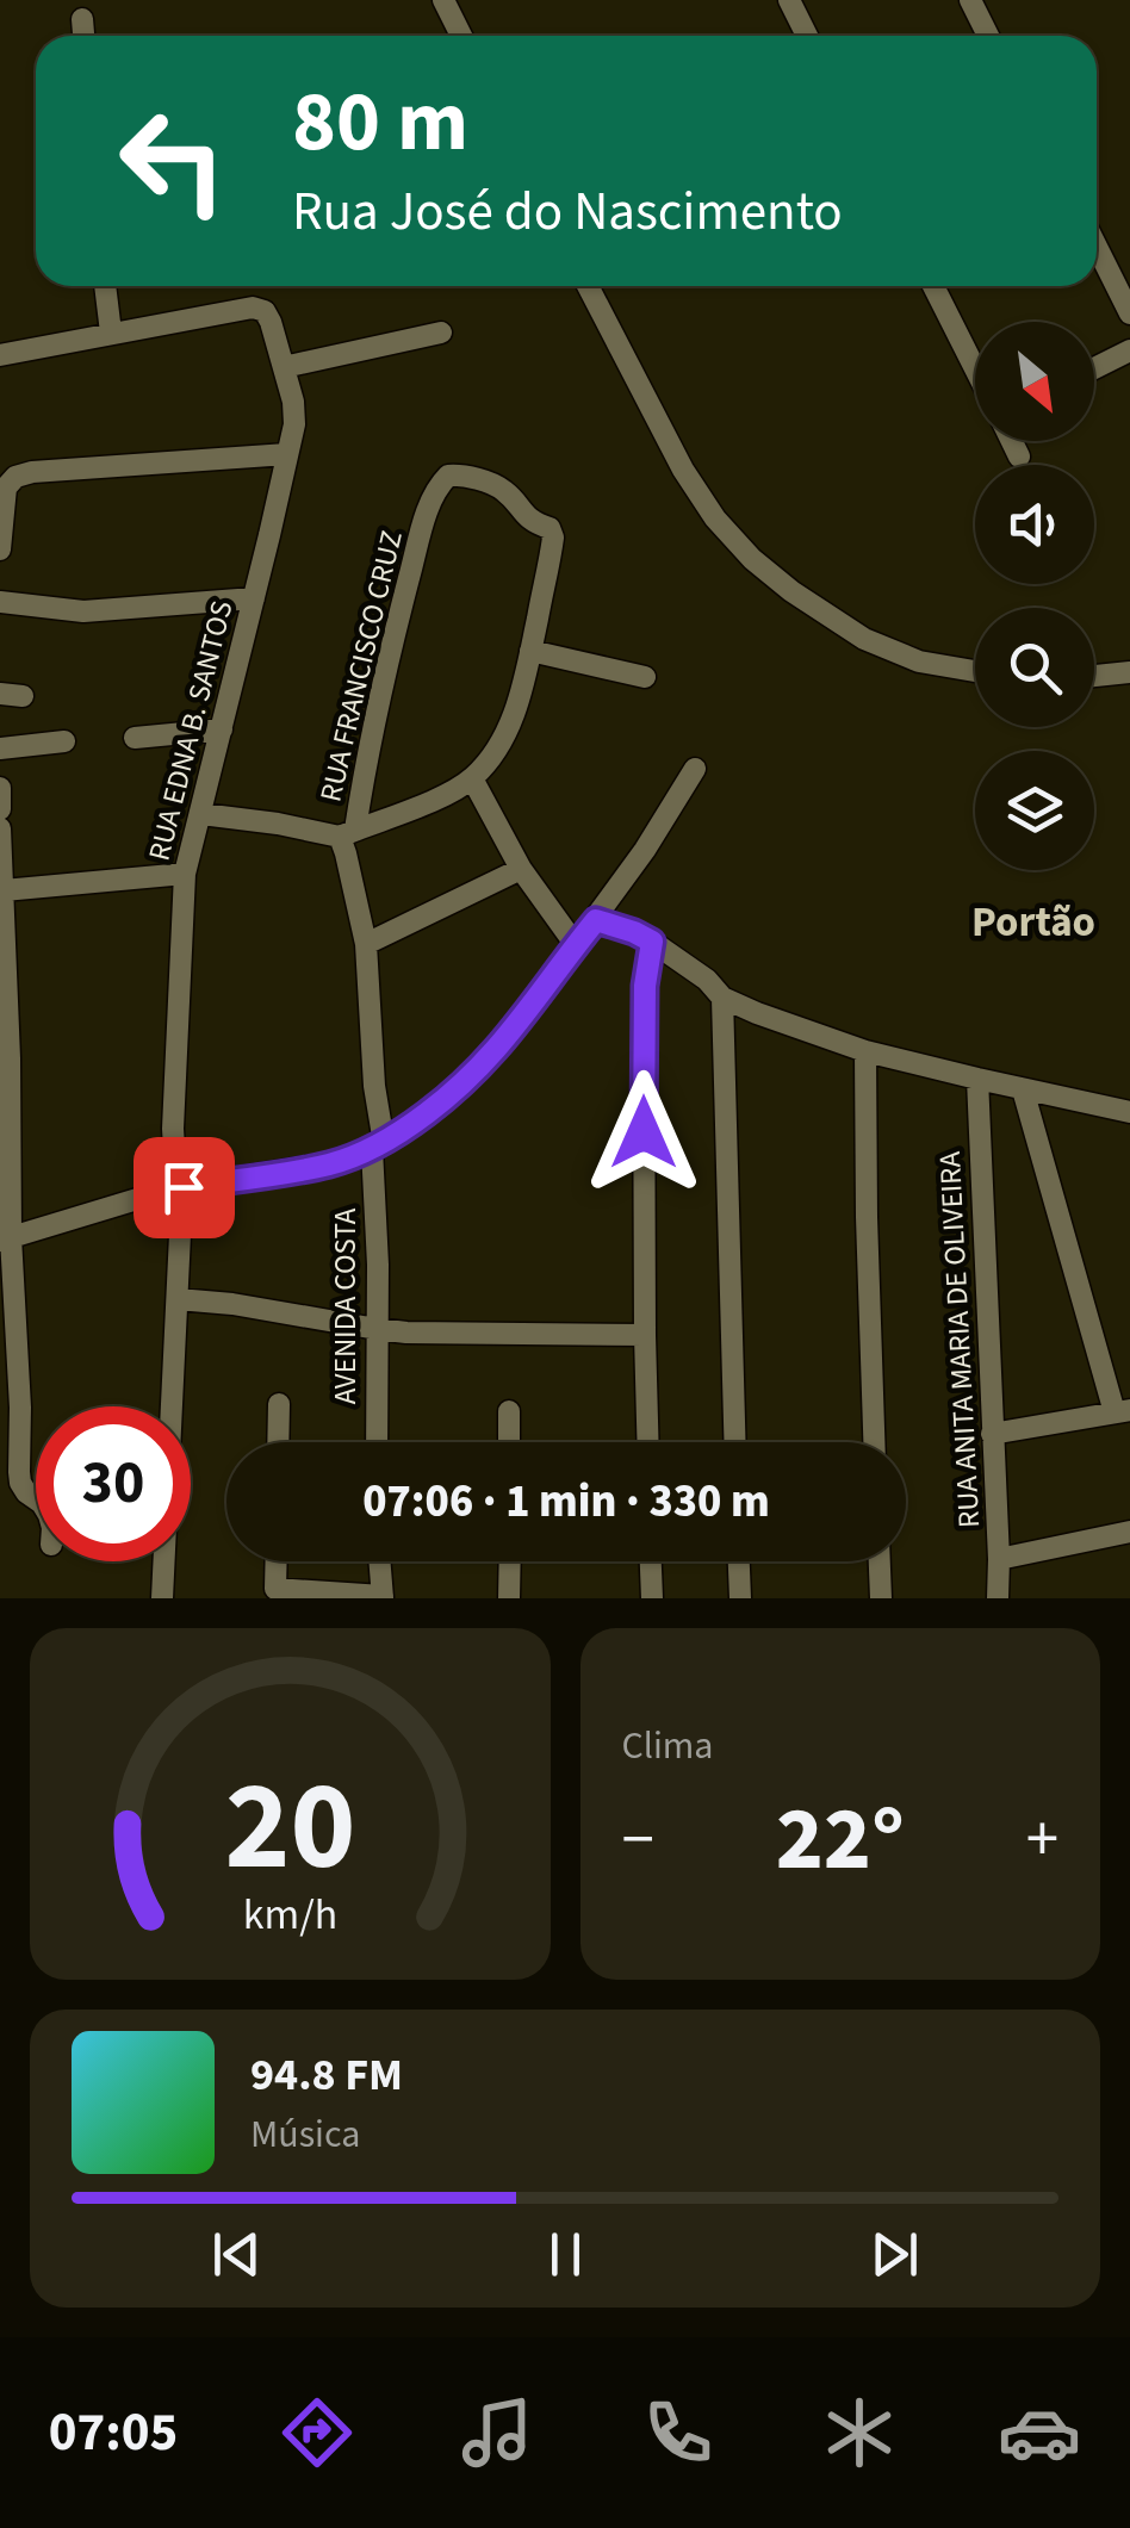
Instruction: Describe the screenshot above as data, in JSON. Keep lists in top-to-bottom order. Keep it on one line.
{"streets":{"street":["RUA FRANCISCO CRUZ","RUA EDNA B. SANTOS","AVENIDA COSTA","RUA ANITA MARIA DE OLIVEIRA"]},"crossings":[["RUA FRANCISCO CRUZ","AVENIDA COSTA"]],"districts":["Portão"],"north":"bottom right","page":{"turn":["80 m","Rua José do Nascimento"],"limit":"30","trip":"07:06 · 1 min · 330 m","tile":"Clima","heat":["−","22°","+"],"song":["94.8 FM","Música"],"tabs":"07:05","gauge":["20","km/h"]}}
